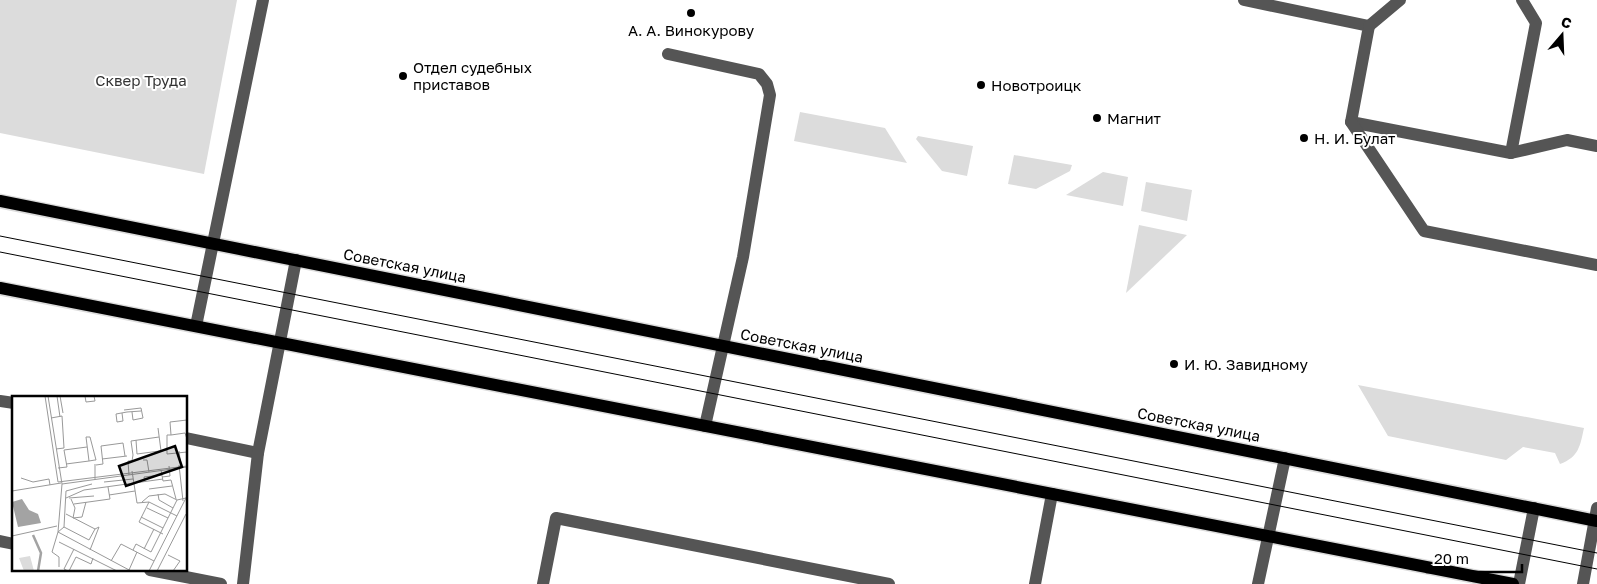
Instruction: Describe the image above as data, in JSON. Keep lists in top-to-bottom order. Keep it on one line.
{"streets":{"main road":["Советская улица"]},"parks":["Сквер Труда"],"places":["А. А. Винокурову","Отдел судебных приставов","Новотроицк","Магнит","Н. И. Булат","И. Ю. Завидному"],"scale_bar":"20 m","north":"top"}
